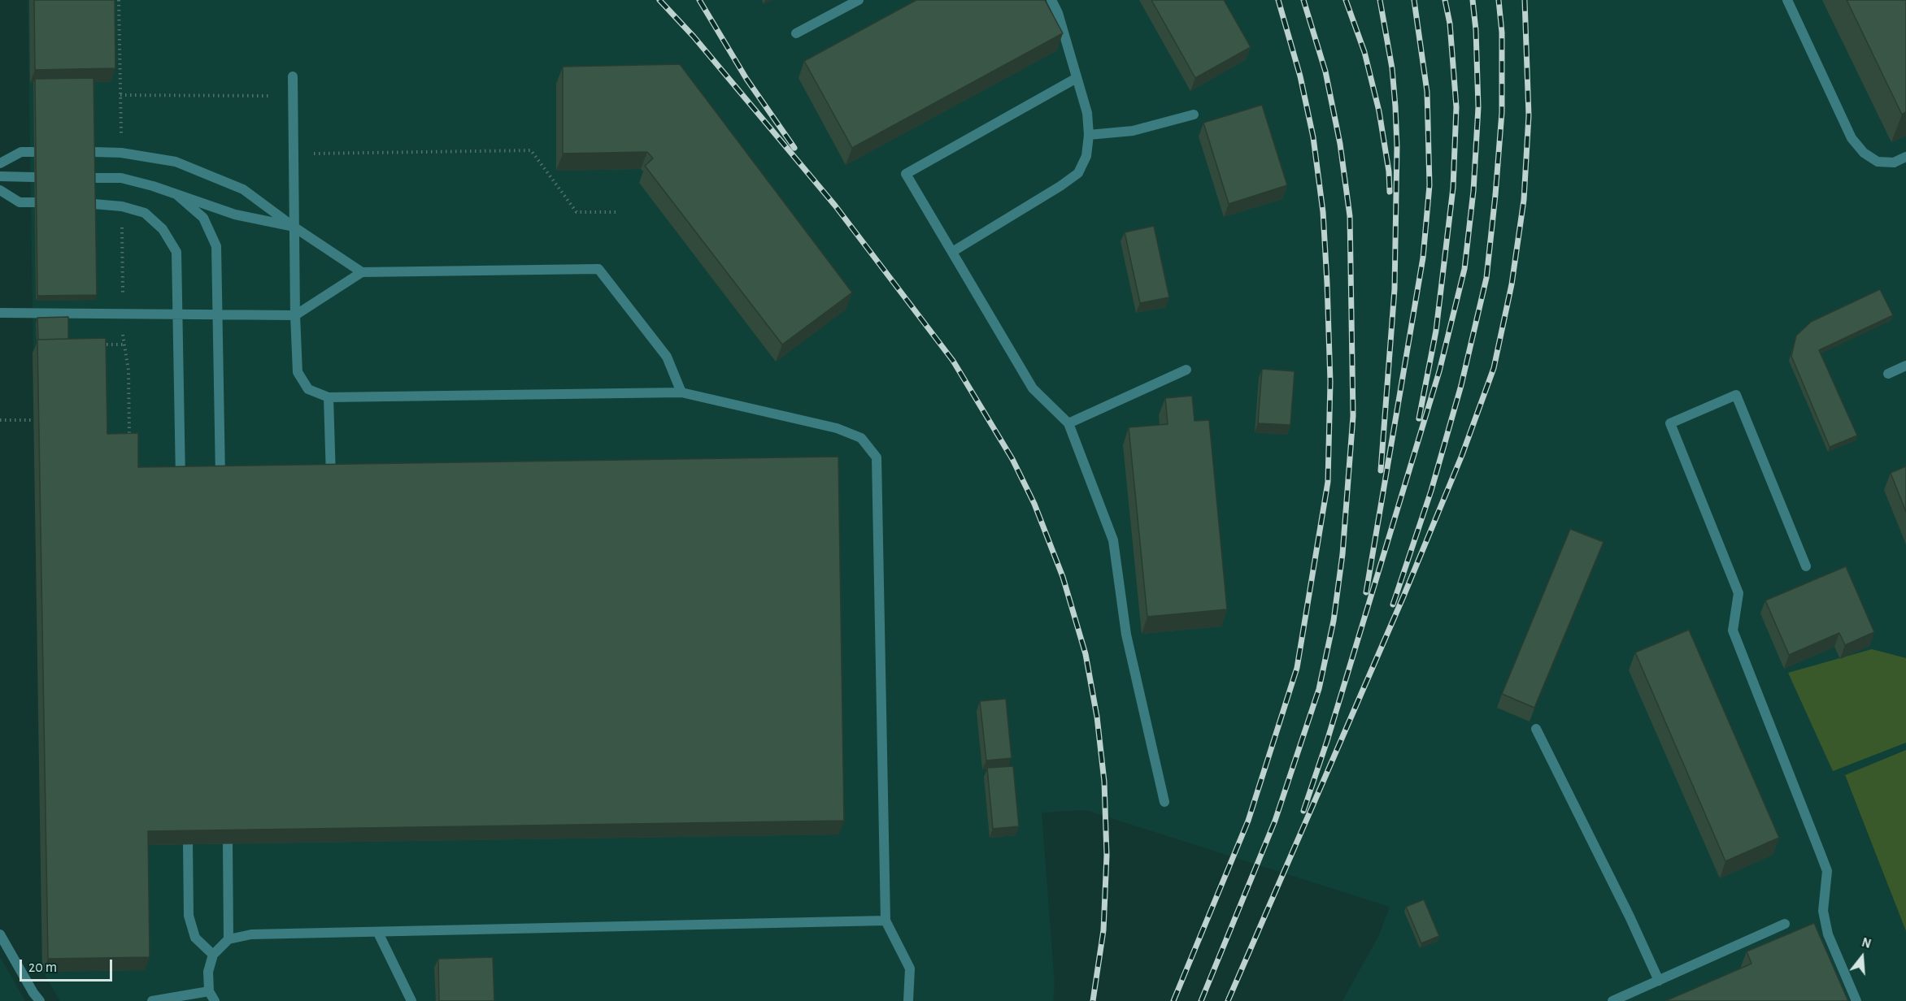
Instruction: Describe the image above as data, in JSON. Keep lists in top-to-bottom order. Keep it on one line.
{"scale_bar":"20 m","north":"top"}
